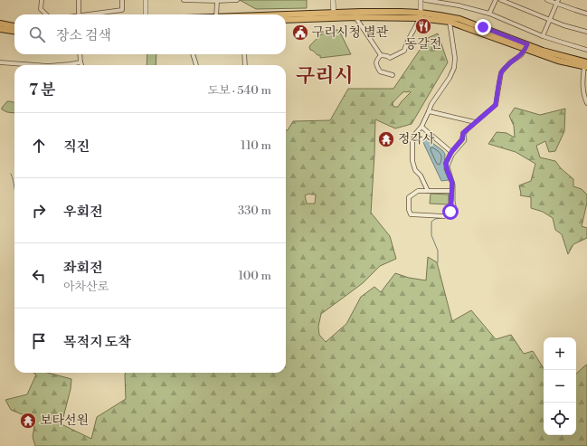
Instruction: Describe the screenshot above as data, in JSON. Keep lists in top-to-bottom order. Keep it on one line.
{"districts":["구리시"],"places":{"restaurant":["동갈전"],"public building":["구리시청 별관"],"temple":["정각사","보타선원"]},"page":{"search":"장소 검색","heading":["7 분","도보 · 540 m"],"list":[["직진","110 m"],["우회전","330 m"],["좌회전","아차산로","100 m"],"목적지 도착"],"map_buttons":["+","−"]}}
